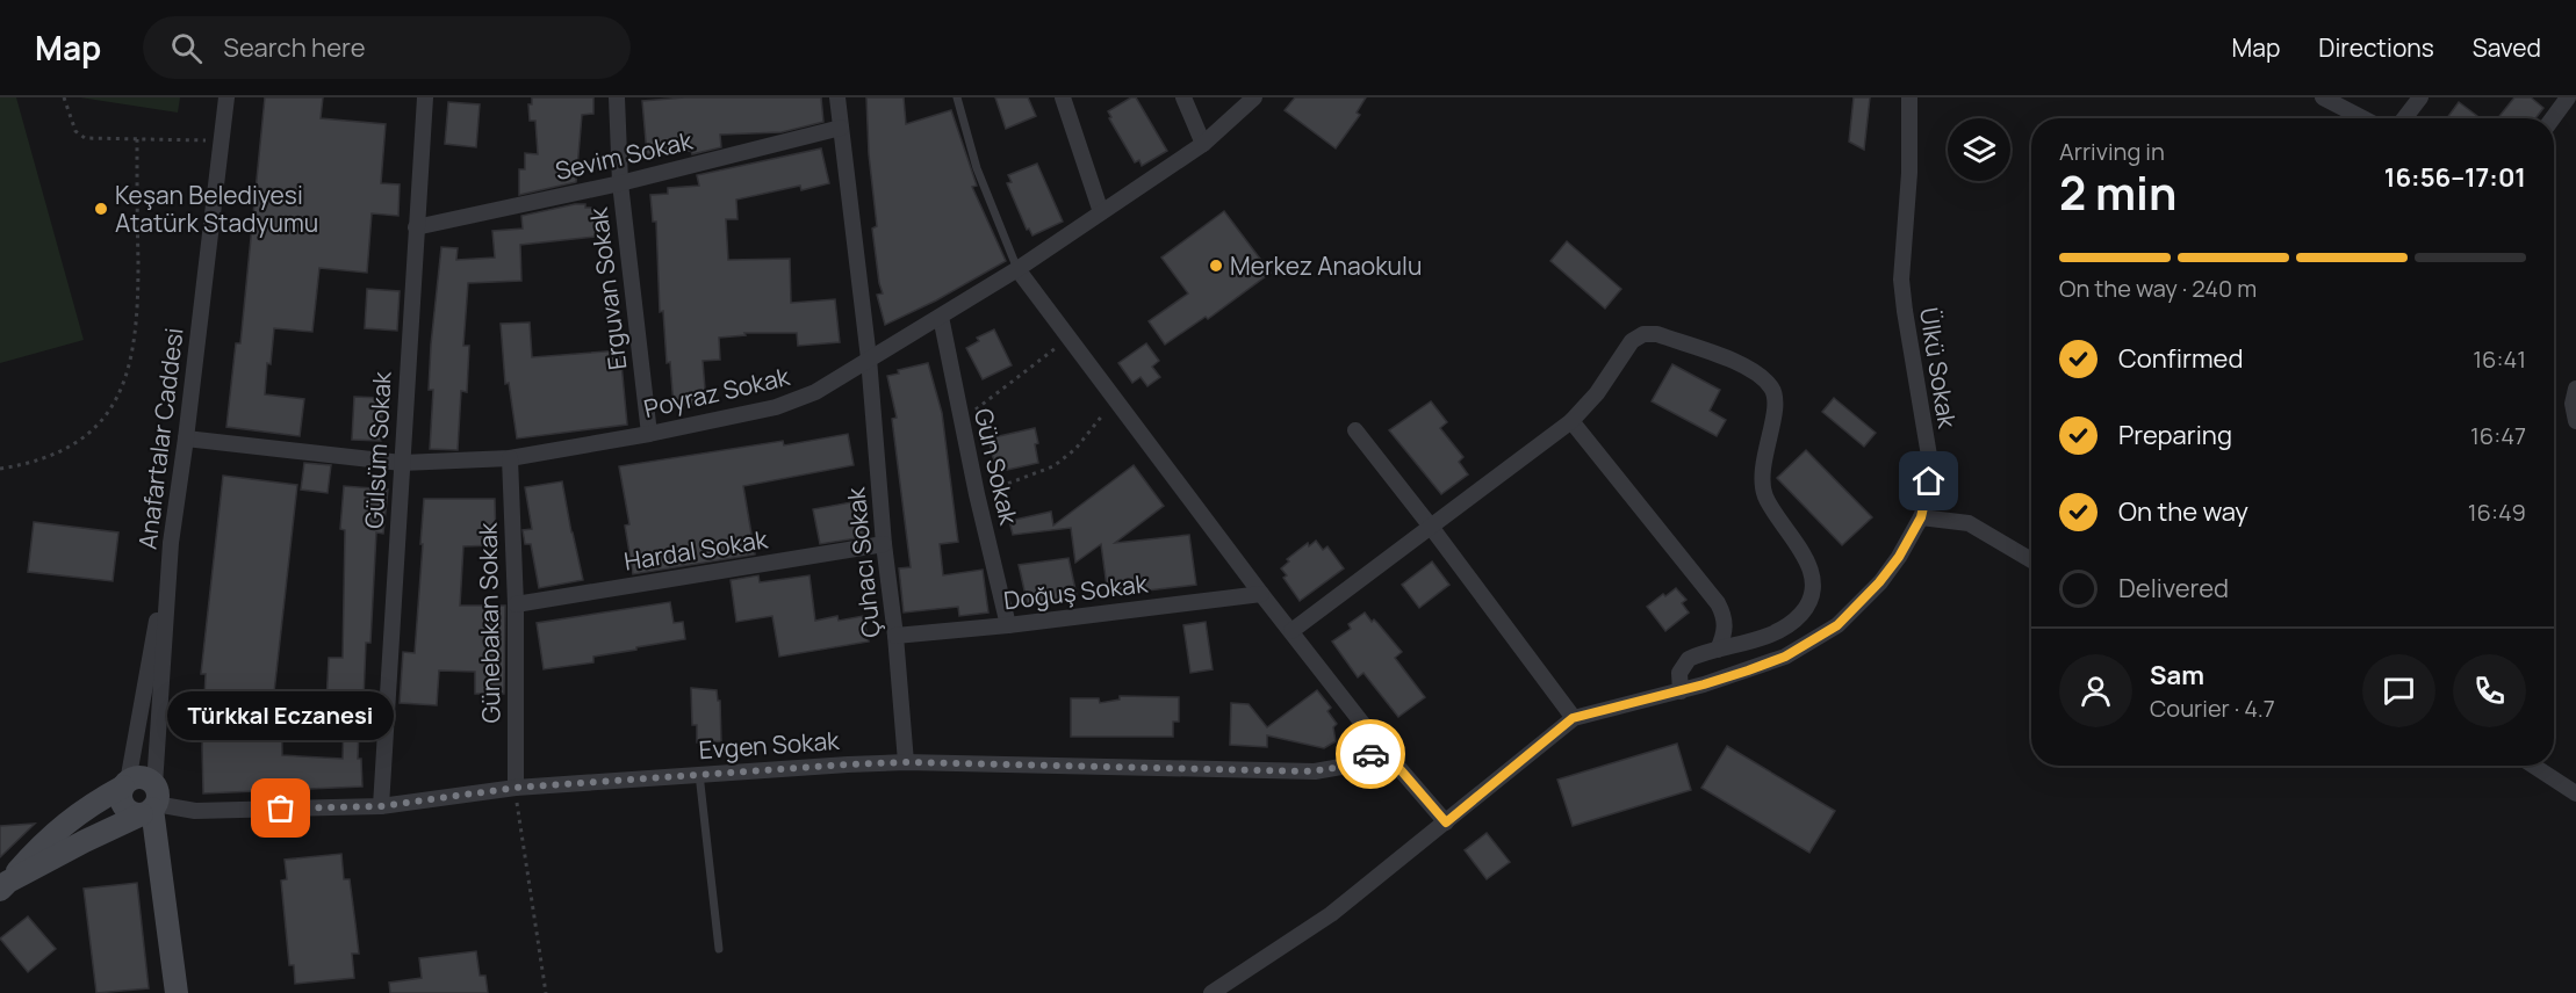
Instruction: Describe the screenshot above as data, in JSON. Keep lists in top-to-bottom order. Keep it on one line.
{"streets":{"street":["Sevim Sokak","Erguvan Sokak","Ülkü Sokak","Poyraz Sokak","Anafartalar Caddesi","Gülsüm Sokak","Gün Sokak","Hardal Sokak","Çuhacı Sokak","Doğuş Sokak","Günebakan Sokak","Evgen Sokak"]},"crossings":[["Sevim Sokak","Erguvan Sokak"],["Sevim Sokak","Gülsüm Sokak"],["Sevim Sokak","Çuhacı Sokak"],["Erguvan Sokak","Poyraz Sokak"],["Poyraz Sokak","Anafartalar Caddesi"],["Poyraz Sokak","Gülsüm Sokak"],["Poyraz Sokak","Gün Sokak"],["Poyraz Sokak","Çuhacı Sokak"],["Poyraz Sokak","Günebakan Sokak"],["Anafartalar Caddesi","Evgen Sokak"],["Gülsüm Sokak","Evgen Sokak"],["Gün Sokak","Doğuş Sokak"],["Hardal Sokak","Çuhacı Sokak"],["Hardal Sokak","Günebakan Sokak"],["Çuhacı Sokak","Doğuş Sokak"],["Çuhacı Sokak","Evgen Sokak"],["Günebakan Sokak","Evgen Sokak"]],"places":["Keşan Belediyesi Atatürk Stadyumu","Merkez Anaokulu","Türkkal Eczanesi"],"page":{"header":"Map","search":"Search here","nav":["Map","Directions","Saved"],"heading":["2 min","Arriving in","16:56–17:01"],"panel":["Sam","Courier · 4.7"],"bar":"On the way · 240 m","list":[["Confirmed","16:41"],["Preparing","16:47"],["On the way","16:49"],"Delivered"],"bubble":"Türkkal Eczanesi"}}
